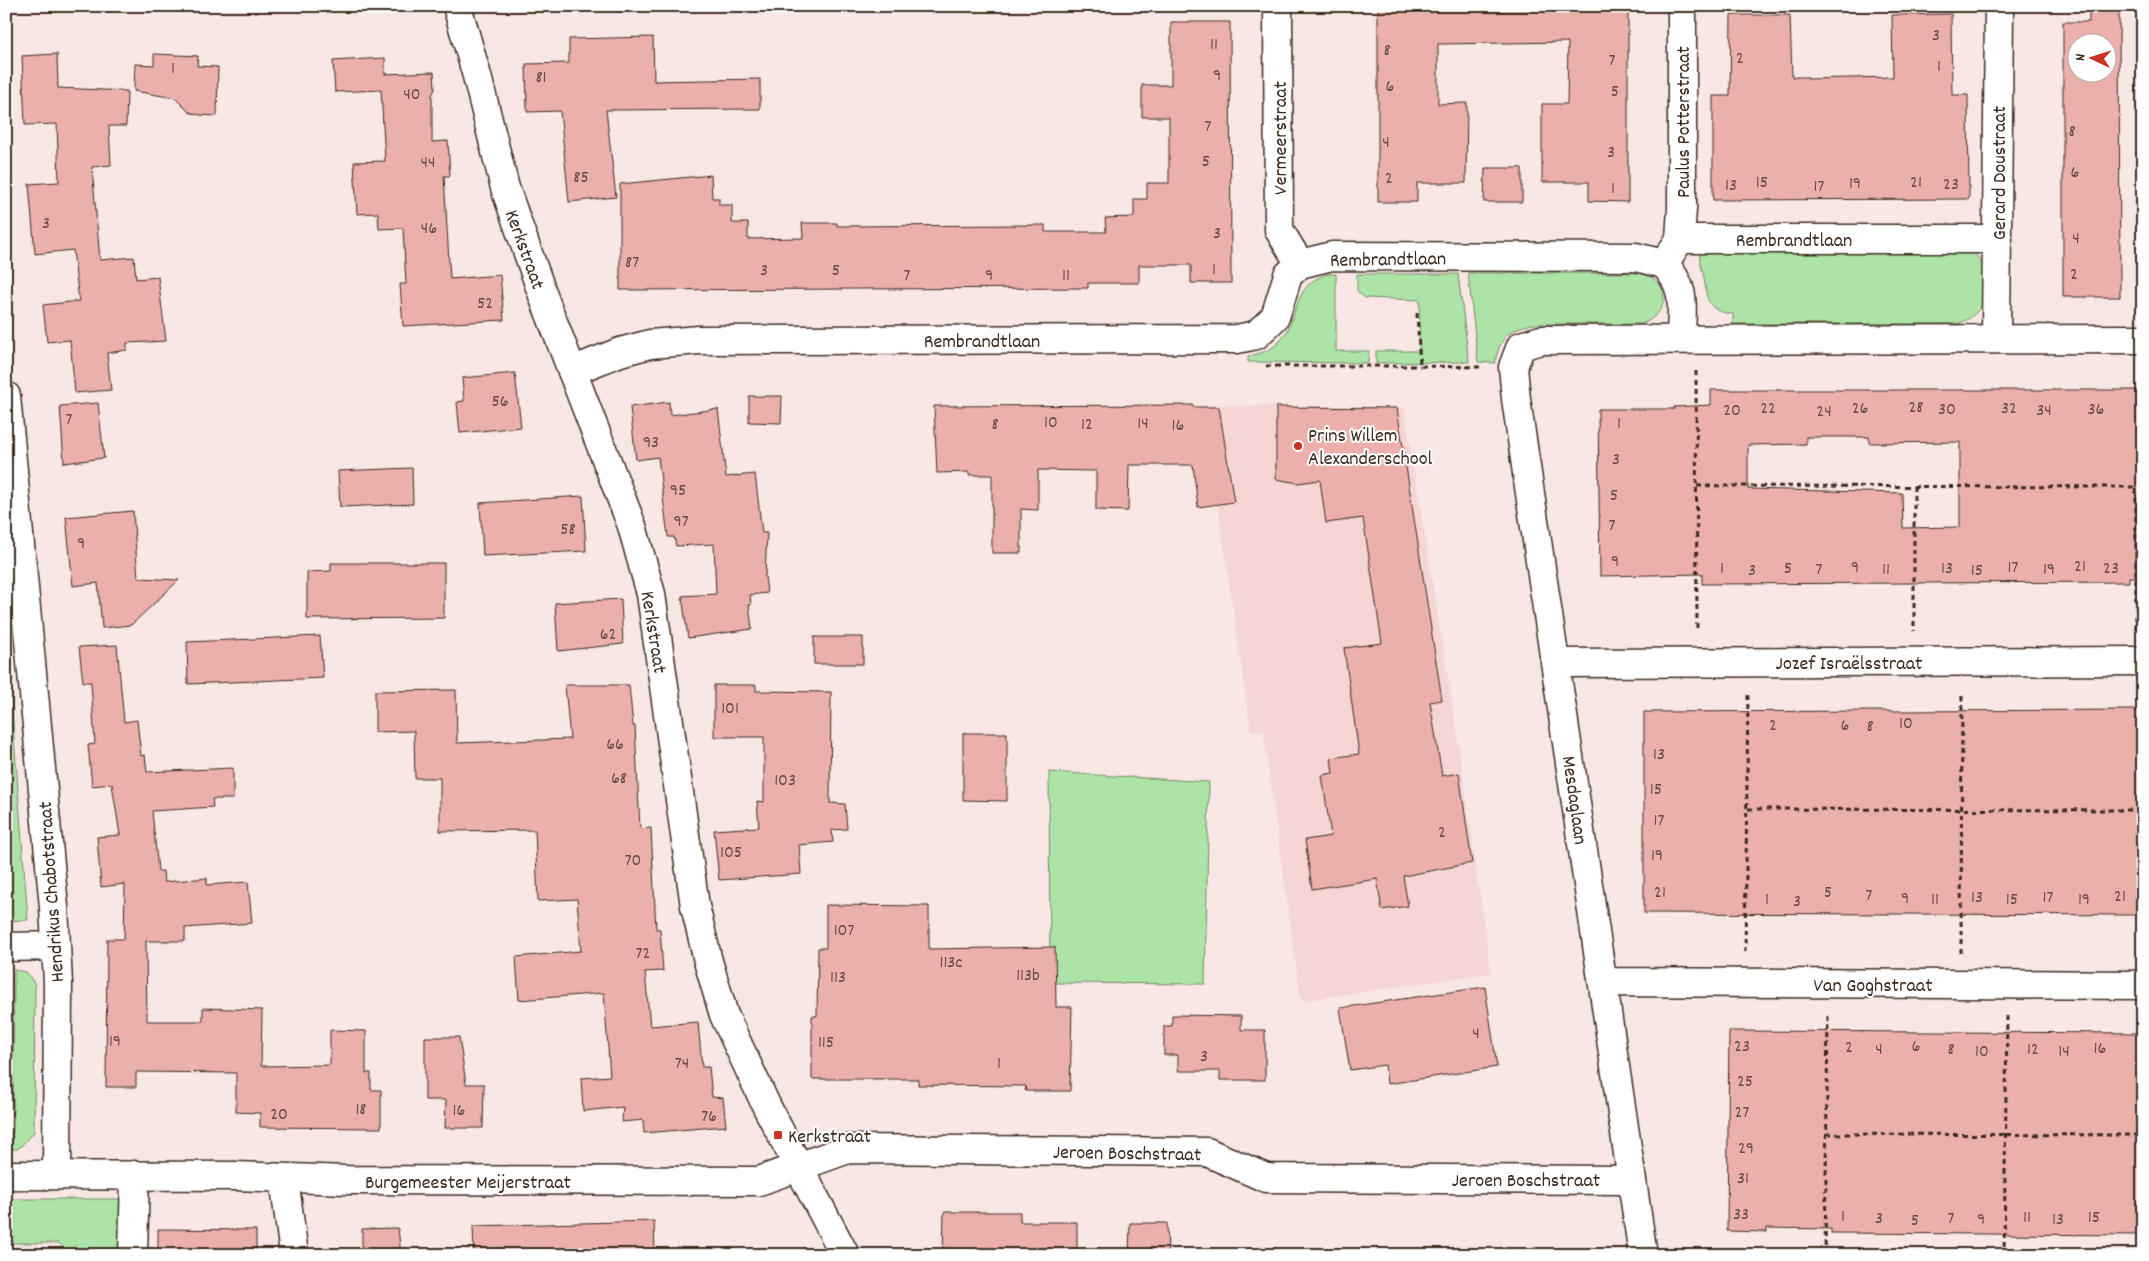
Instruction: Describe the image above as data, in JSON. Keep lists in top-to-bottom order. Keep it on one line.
{"streets":{"street":["Paulus Potterstraat","Vermeerstraat","Gerard Doustraat","Rembrandtlaan","Kerkstraat","Jozef Israëlsstraat","Mesdaglaan","Hendrikus Chabotstraat","Van Goghstraat","Jeroen Boschstraat","Burgemeester Meijerstraat"]},"crossings":[["Paulus Potterstraat","Rembrandtlaan"],["Vermeerstraat","Rembrandtlaan"],["Gerard Doustraat","Rembrandtlaan"],["Rembrandtlaan","Kerkstraat"],["Kerkstraat","Jeroen Boschstraat"],["Kerkstraat","Burgemeester Meijerstraat"],["Jozef Israëlsstraat","Mesdaglaan"],["Mesdaglaan","Van Goghstraat"],["Mesdaglaan","Jeroen Boschstraat"],["Hendrikus Chabotstraat","Burgemeester Meijerstraat"],["Jeroen Boschstraat","Burgemeester Meijerstraat"]],"places":{"other":["Prins Willem Alexanderschool"],"transit":["Kerkstraat"]},"house_numbers":["3","11","8","2","7","1","1","9","81","6","5","40","7","8","4","3","5","44","6","85","2","15","21","19","23","13","17","1","3","46","3","4","87","1","3","5","2","7","9","11","52","56","28","22","26","32","30","36","20","34","24","7","10","14","1","8","12","16","93","3","95","5","97","7","58","9","9","21","9","17","1","5","13","23","7","11","19","3","15","62","101","10","2","6","8","66","13","68","103","15","17","2","105","19","70","21","5","7","21","13","17","9","1","11","15","19","3","107","72","113c","113b","113","4","19","115","23","6","2","16","4","8","12","10","14","3","74","1","25","18","16","27","20","76","29","31","33","1","11","15","3","7","9","13","5"],"north":"left"}
